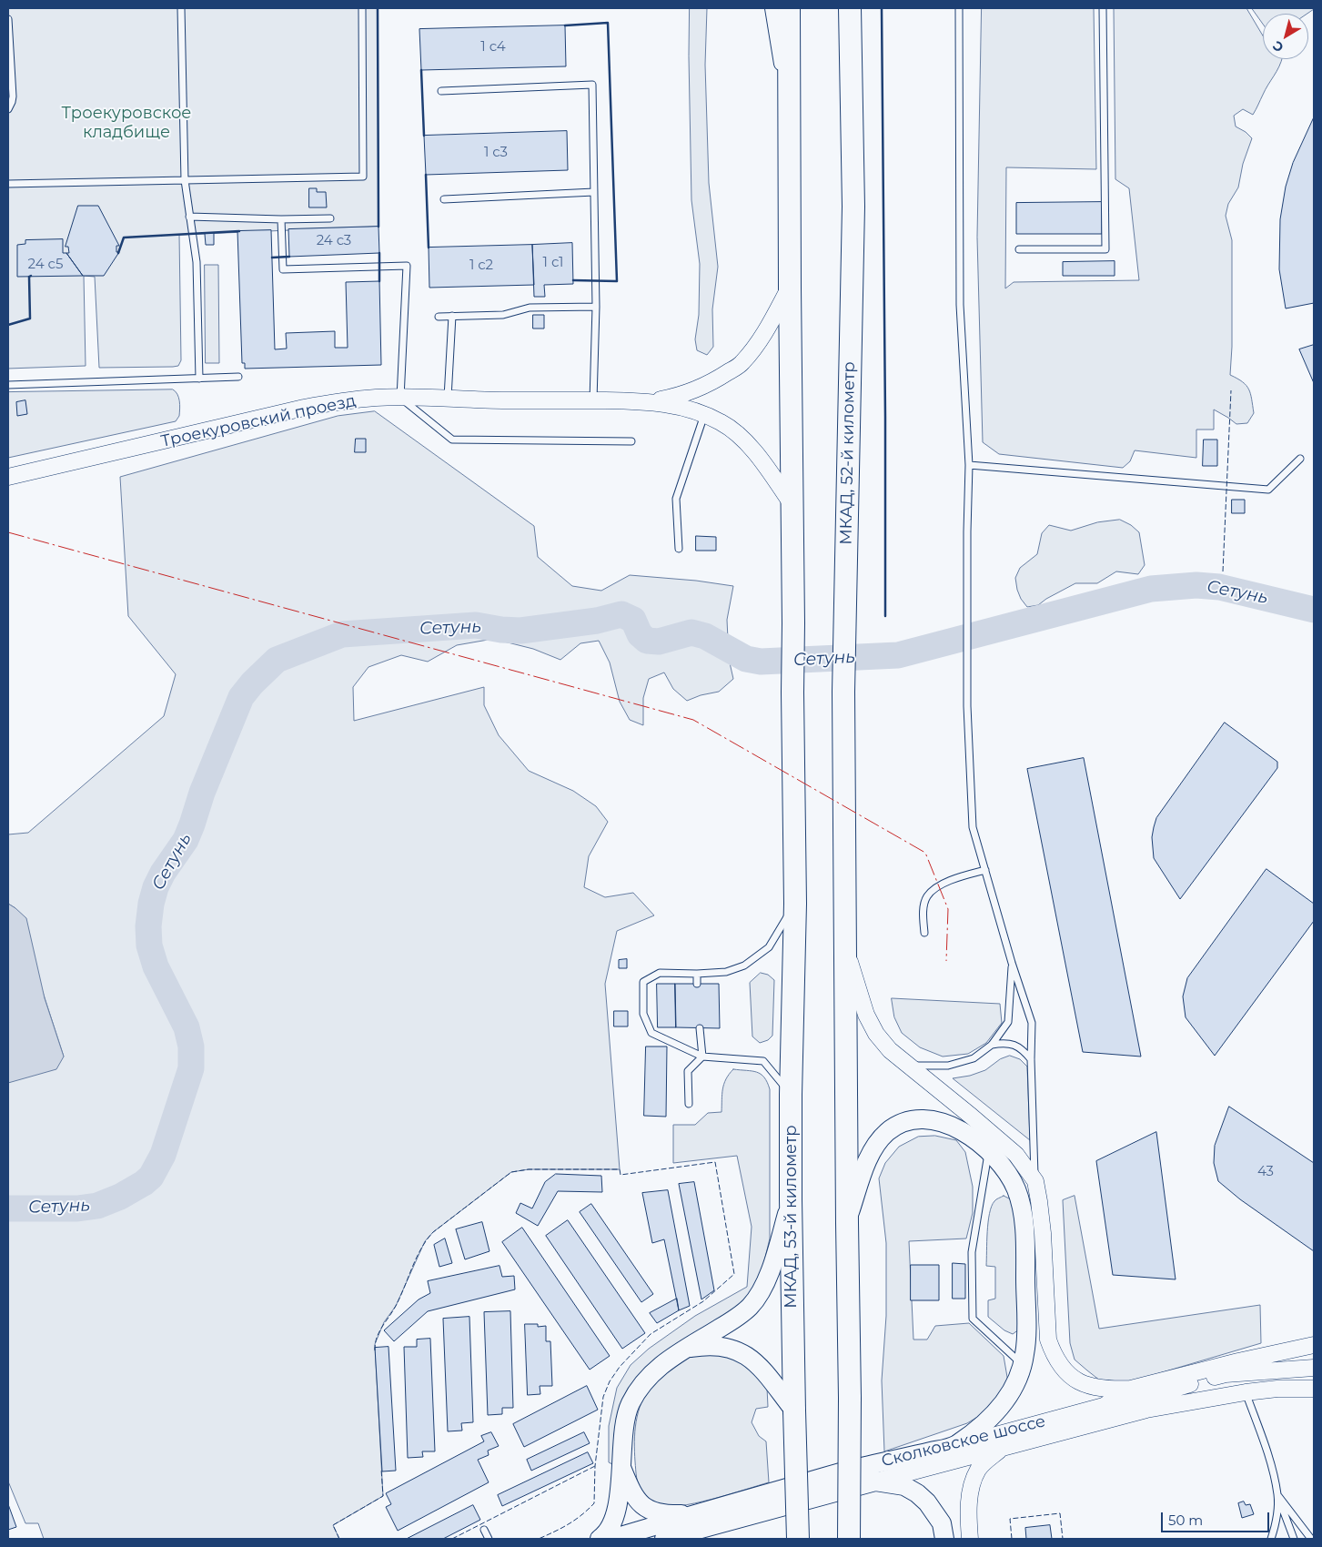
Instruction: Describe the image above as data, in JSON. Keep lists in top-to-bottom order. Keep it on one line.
{"streets":{"highway":["МКАД, 52-й километр","МКАД, 53-й километр"],"main road":["Сколковское шоссе"],"street":["Троекуровский проезд"]},"water":["Сетунь"],"parks":["Троекуровское кладбище"],"house_numbers":["1 с4","1 с3","24 с3","1 с1","24 с5","1 с2","43"],"scale_bar":"50 m","north":"bottom left"}
